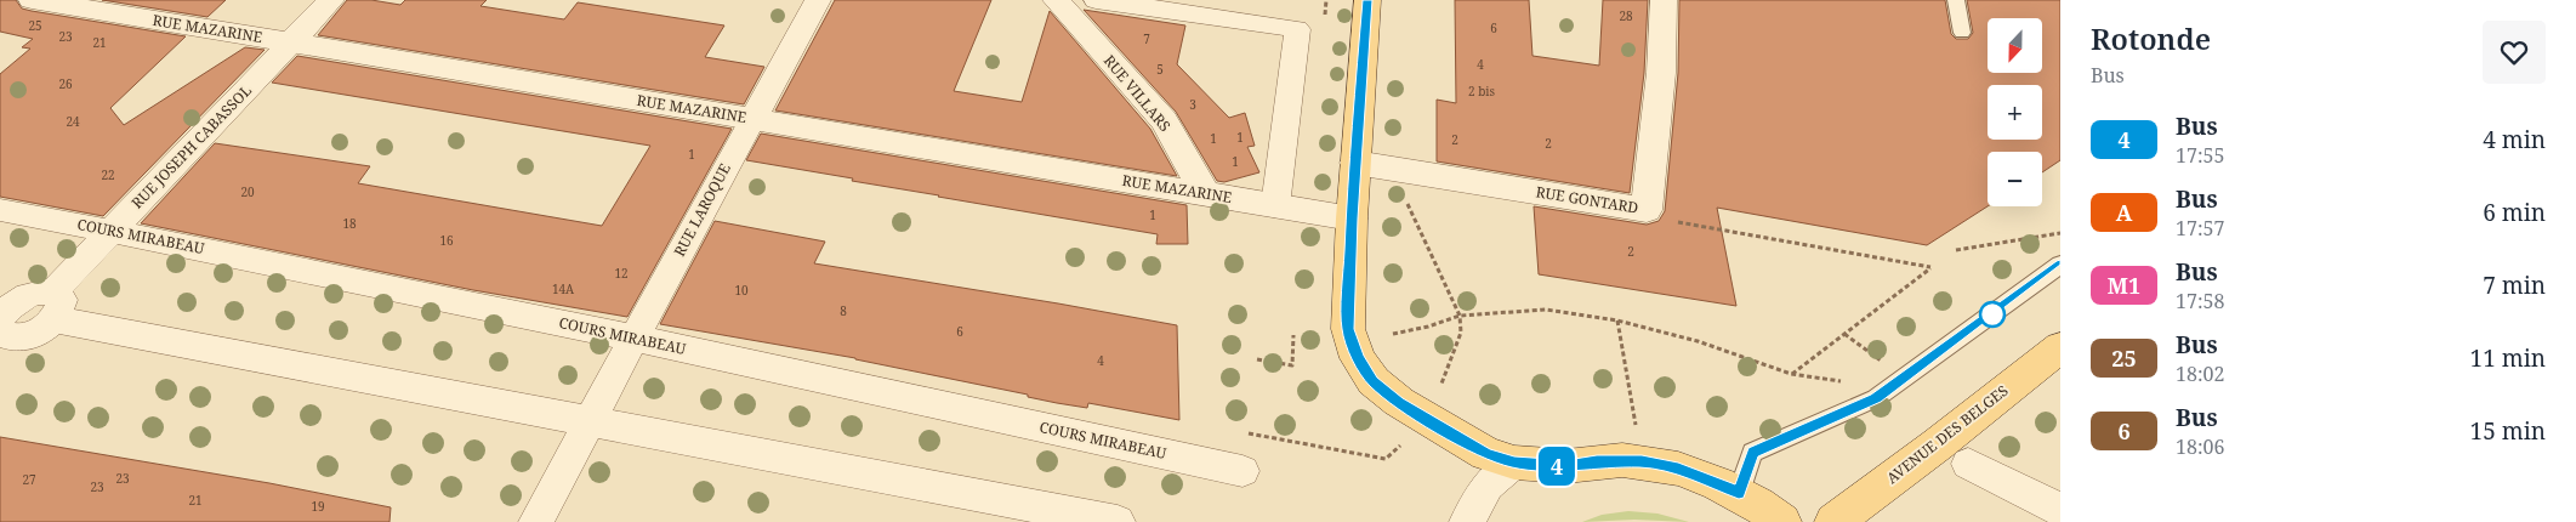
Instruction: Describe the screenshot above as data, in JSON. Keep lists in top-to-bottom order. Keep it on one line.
{"streets":{"main road":["AVENUE DES BELGES"],"street":["RUE MAZARINE","RUE VILLARS","RUE JOSEPH CABASSOL","RUE GONTARD","RUE LAROQUE","COURS MIRABEAU"]},"crossings":[["RUE MAZARINE","RUE VILLARS"],["RUE MAZARINE","RUE JOSEPH CABASSOL"],["RUE MAZARINE","RUE LAROQUE"],["RUE JOSEPH CABASSOL","COURS MIRABEAU"],["RUE LAROQUE","COURS MIRABEAU"]],"lines":["bus line 4"],"house_numbers":["28","25","6","23","7","21","4","5","26","2 bis","3","24","1","1","2","2","1","1","22","20","1","18","16","2","12","14A","10","8","6","4","23","27","23","21","19"],"north":"bottom","page":{"on_map":"4","heading":["Rotonde","Bus"],"map_buttons":["+","−"],"list":[{"mark":"4","name":"Bus","note":"17:55","value":"4 min"},{"mark":"A","name":"Bus","note":"17:57","value":"6 min"},{"mark":"M1","name":"Bus","note":"17:58","value":"7 min"},{"mark":"25","name":"Bus","note":"18:02","value":"11 min"},{"mark":"6","name":"Bus","note":"18:06","value":"15 min"}]}}
